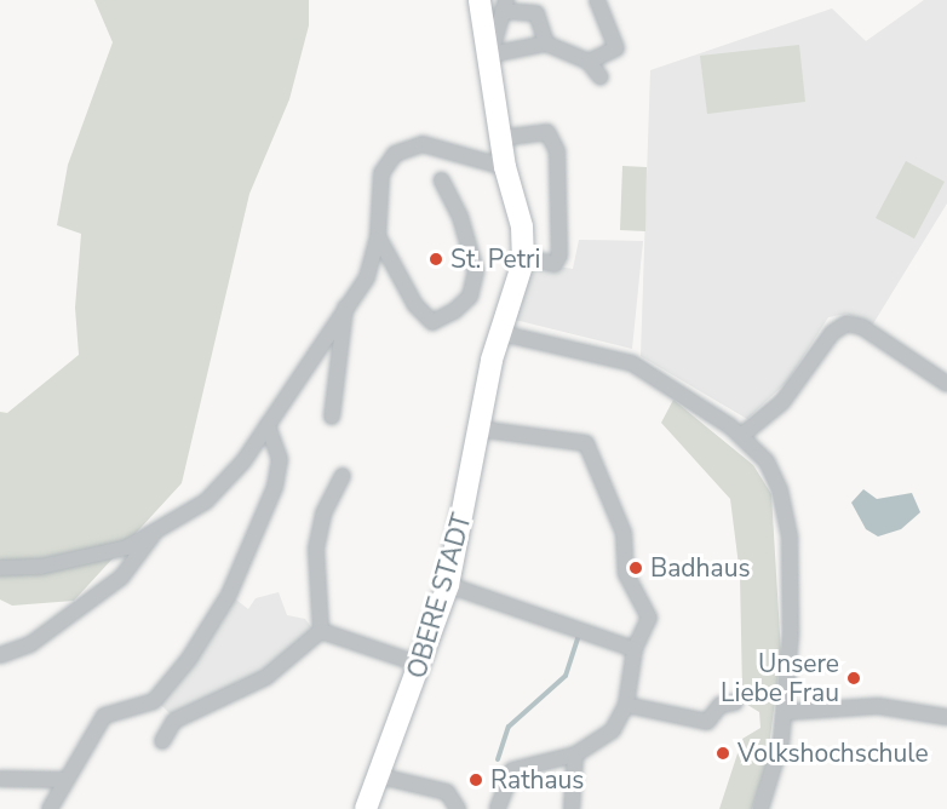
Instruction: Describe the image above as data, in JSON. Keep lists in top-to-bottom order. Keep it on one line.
{"streets":{"street":["OBERE STADT"]},"places":["St. Petri","Badhaus","Unsere Liebe Frau","Volkshochschule","Rathaus"]}
